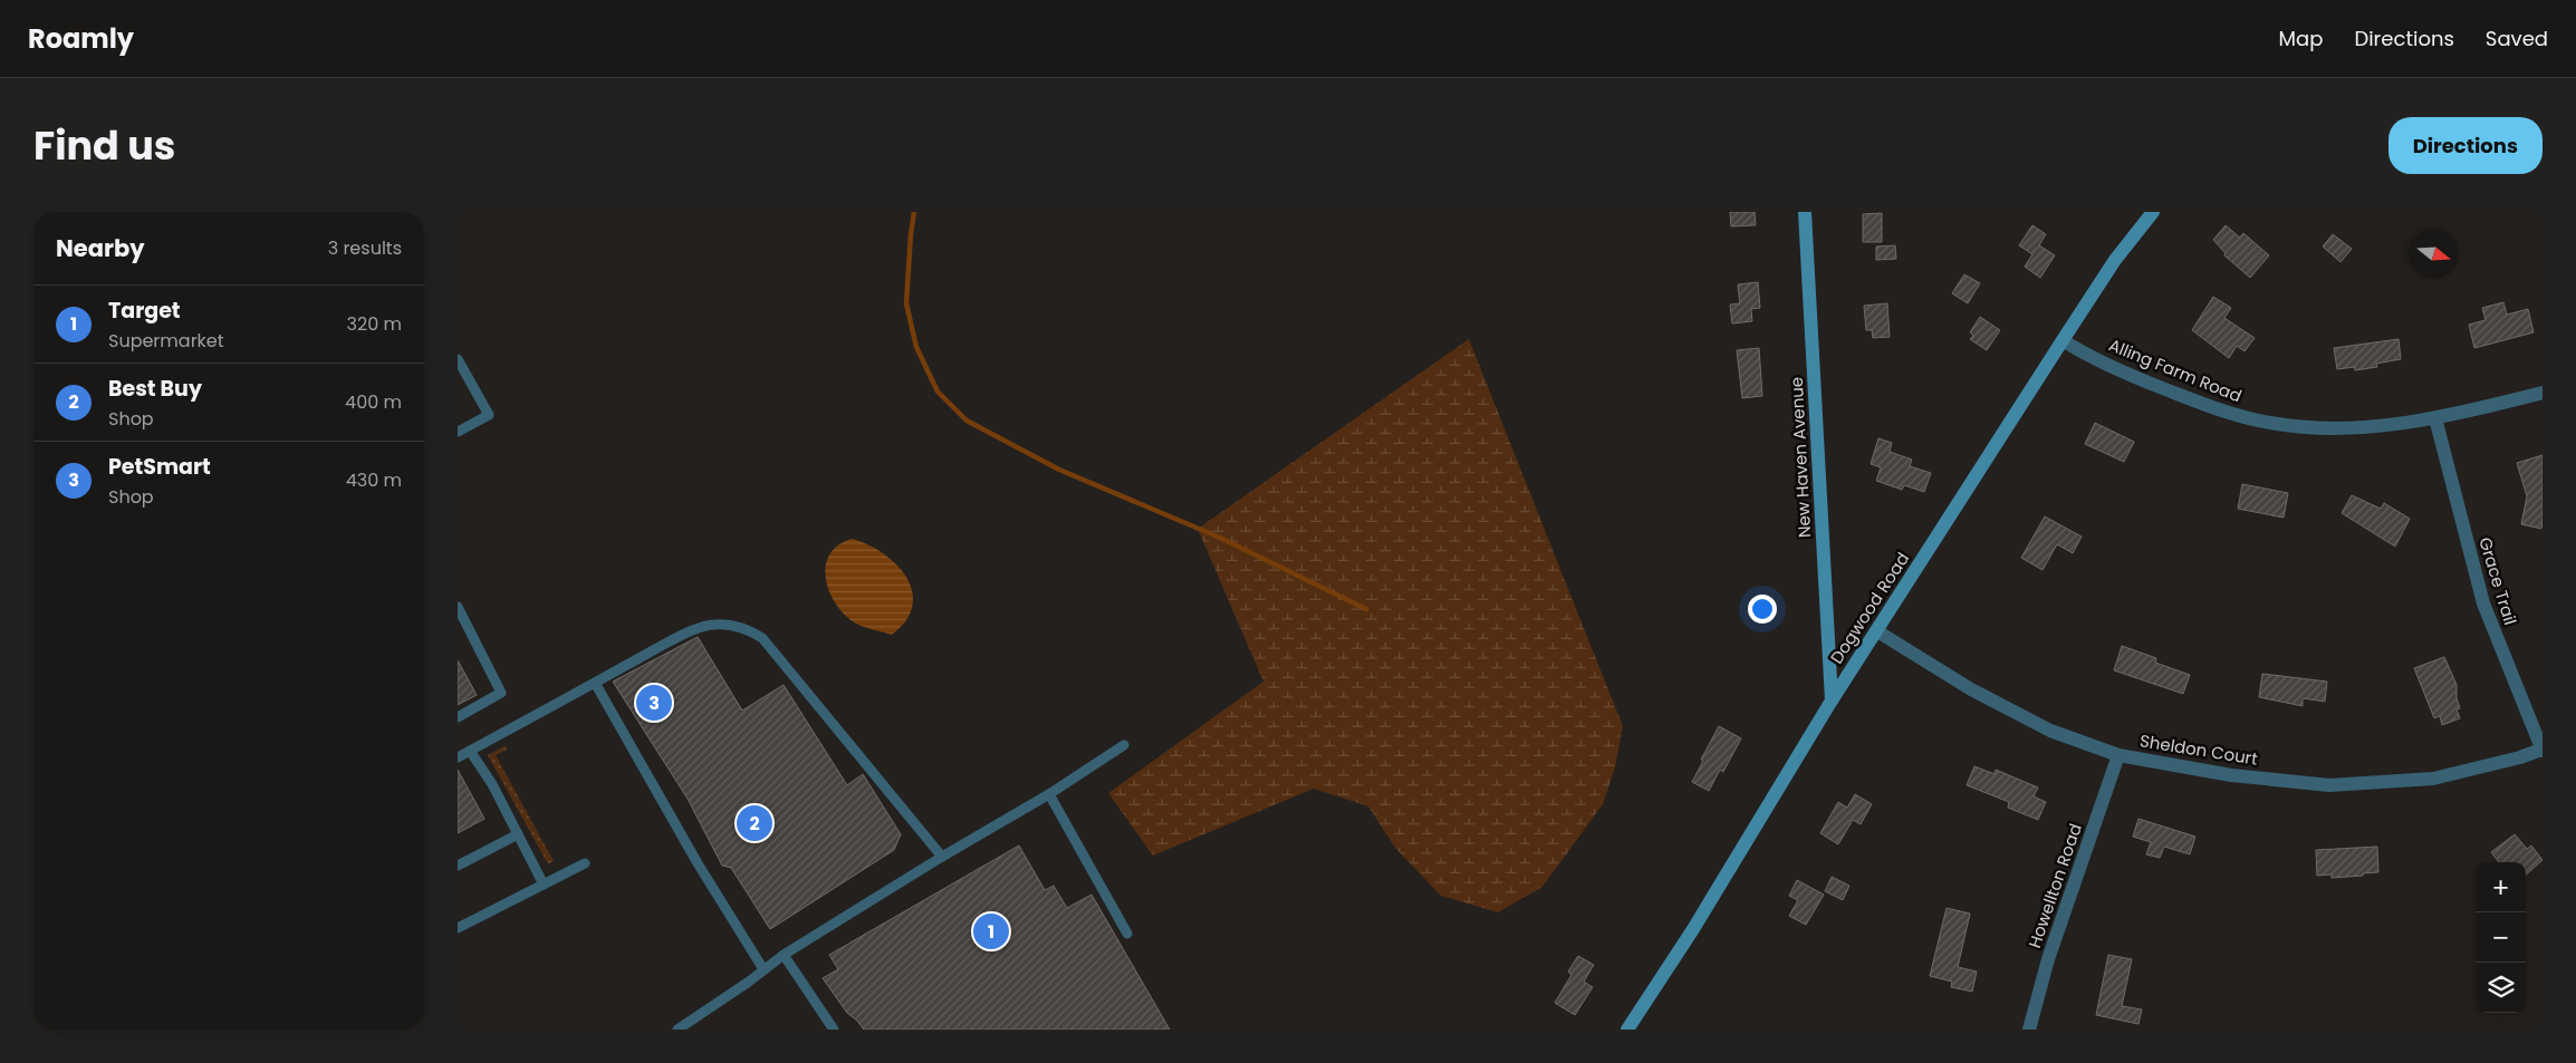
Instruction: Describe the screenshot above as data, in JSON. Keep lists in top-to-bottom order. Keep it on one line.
{"streets":{"street":["Alling Farm Road","New Haven Avenue","Grace Trail","Dogwood Road","Sheldon Court","Howellton Road"]},"crossings":[["Alling Farm Road","Grace Trail"],["Alling Farm Road","Dogwood Road"],["New Haven Avenue","Dogwood Road"],["Grace Trail","Sheldon Court"],["Dogwood Road","Sheldon Court"],["Sheldon Court","Howellton Road"]],"north":"right","page":{"header":"Roamly","nav":["Map","Directions","Saved"],"title":"Find us","buttons":"Directions","heading":["Nearby","3 results"],"list":[{"mark":"1","name":"Target","note":"Supermarket","value":"320 m"},{"mark":"2","name":"Best Buy","note":"Shop","value":"400 m"},{"mark":"3","name":"PetSmart","note":"Shop","value":"430 m"}],"pins":["3","2","1"],"map_buttons":["+","−"]}}
